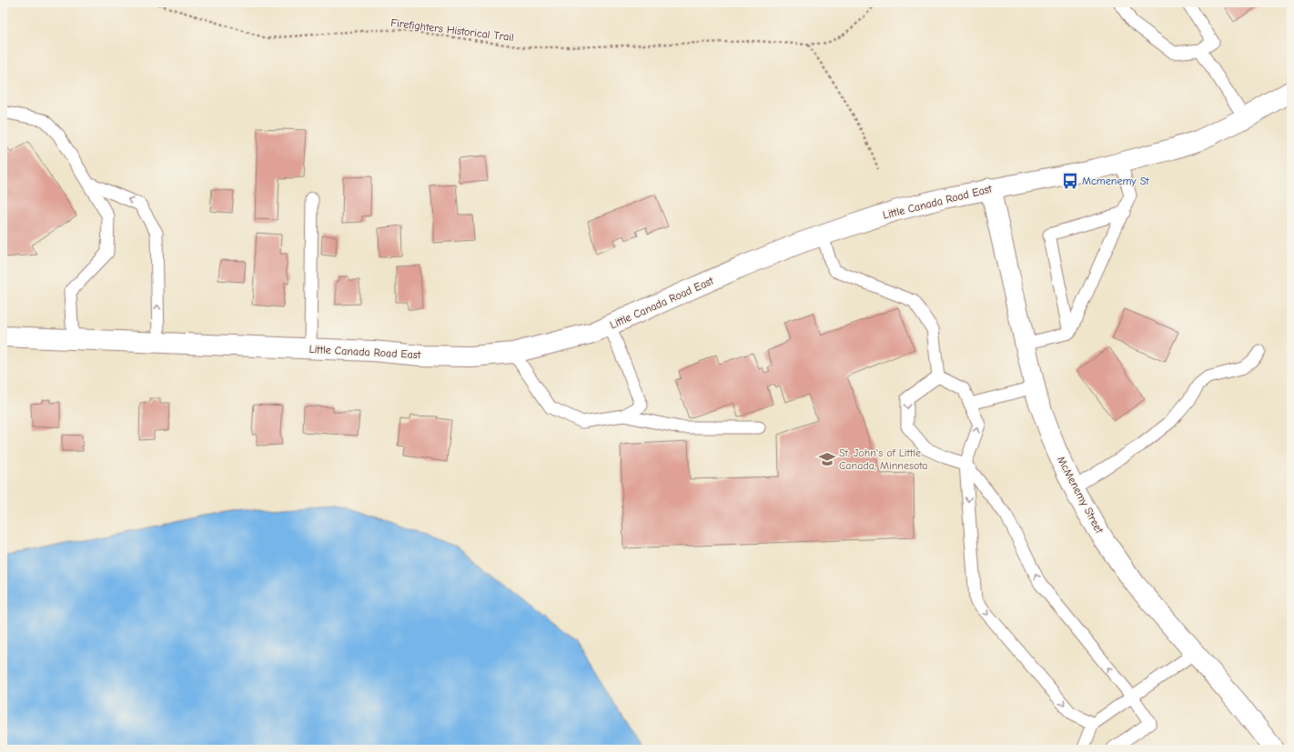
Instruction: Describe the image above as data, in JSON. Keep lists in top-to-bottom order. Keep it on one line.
{"streets":{"street":["Little Canada Road East","McMenemy Street"],"path":["Firefighters Historical Trail"]},"crossings":[["Little Canada Road East","McMenemy Street"]],"places":{"bus stop":["Mcmenemy St"],"school or university":["St. John's of Little Canada, Minnesota"]}}
